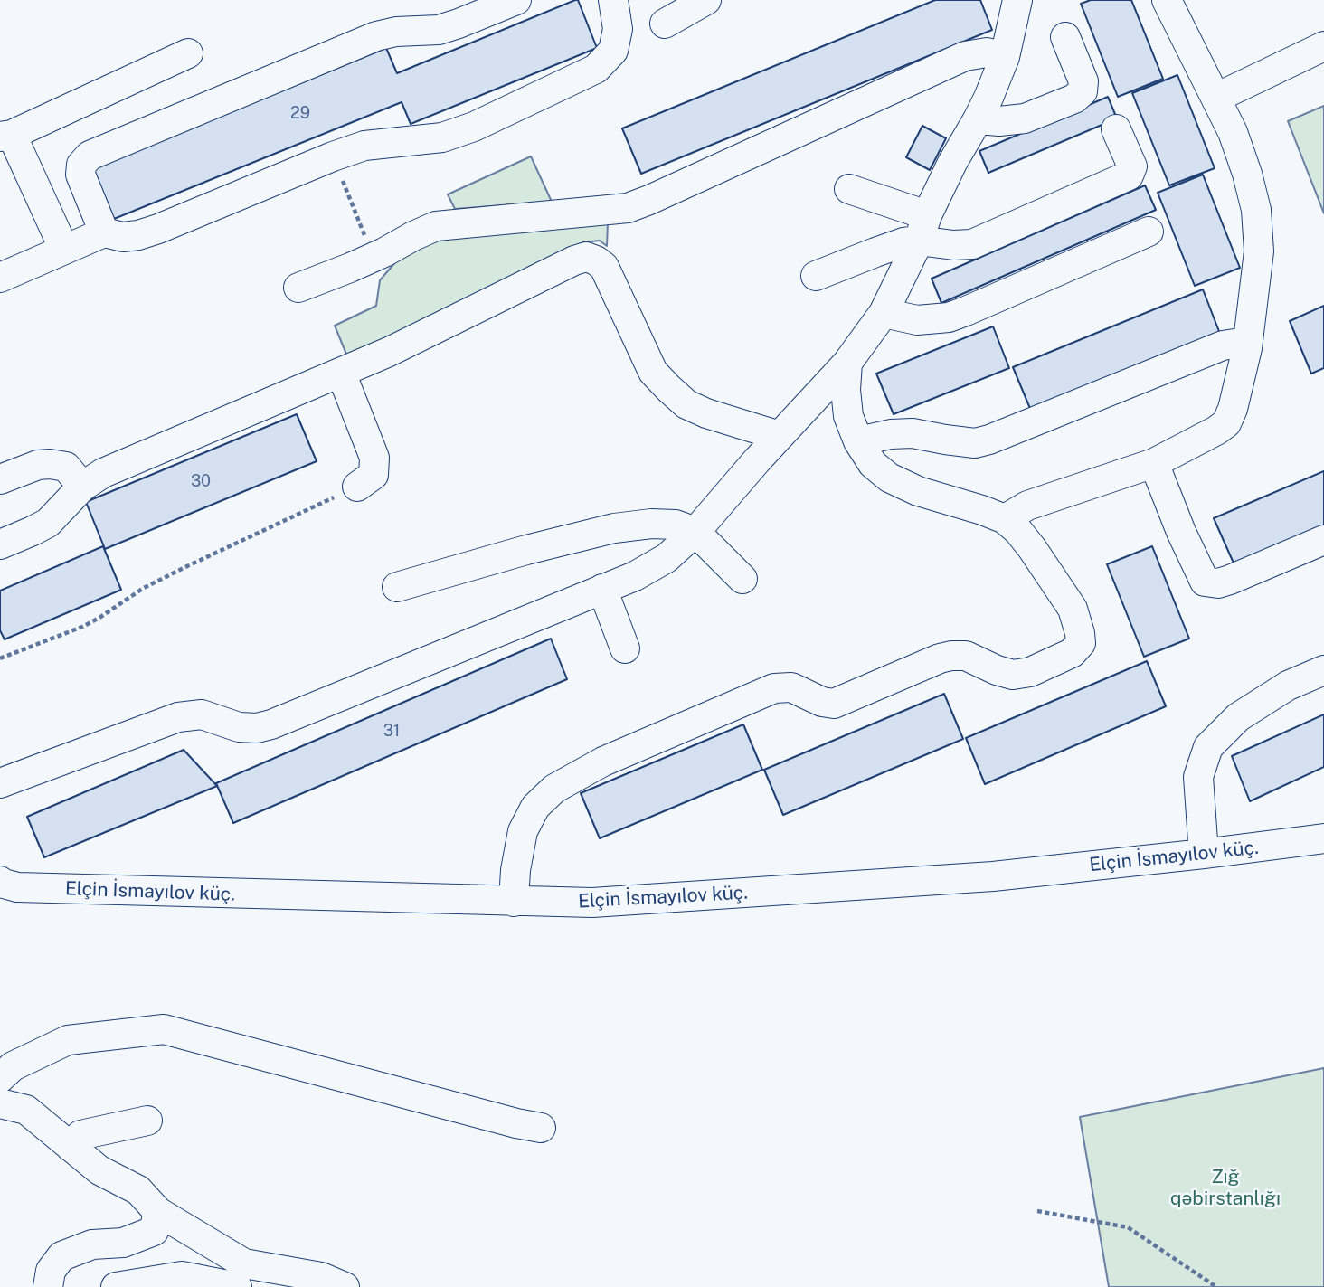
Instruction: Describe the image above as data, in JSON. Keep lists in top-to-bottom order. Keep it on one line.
{"streets":{"street":["Elçin İsmayılov küç."]},"parks":["Zığ qəbirstanlığı"],"house_numbers":["29","30","31"]}
